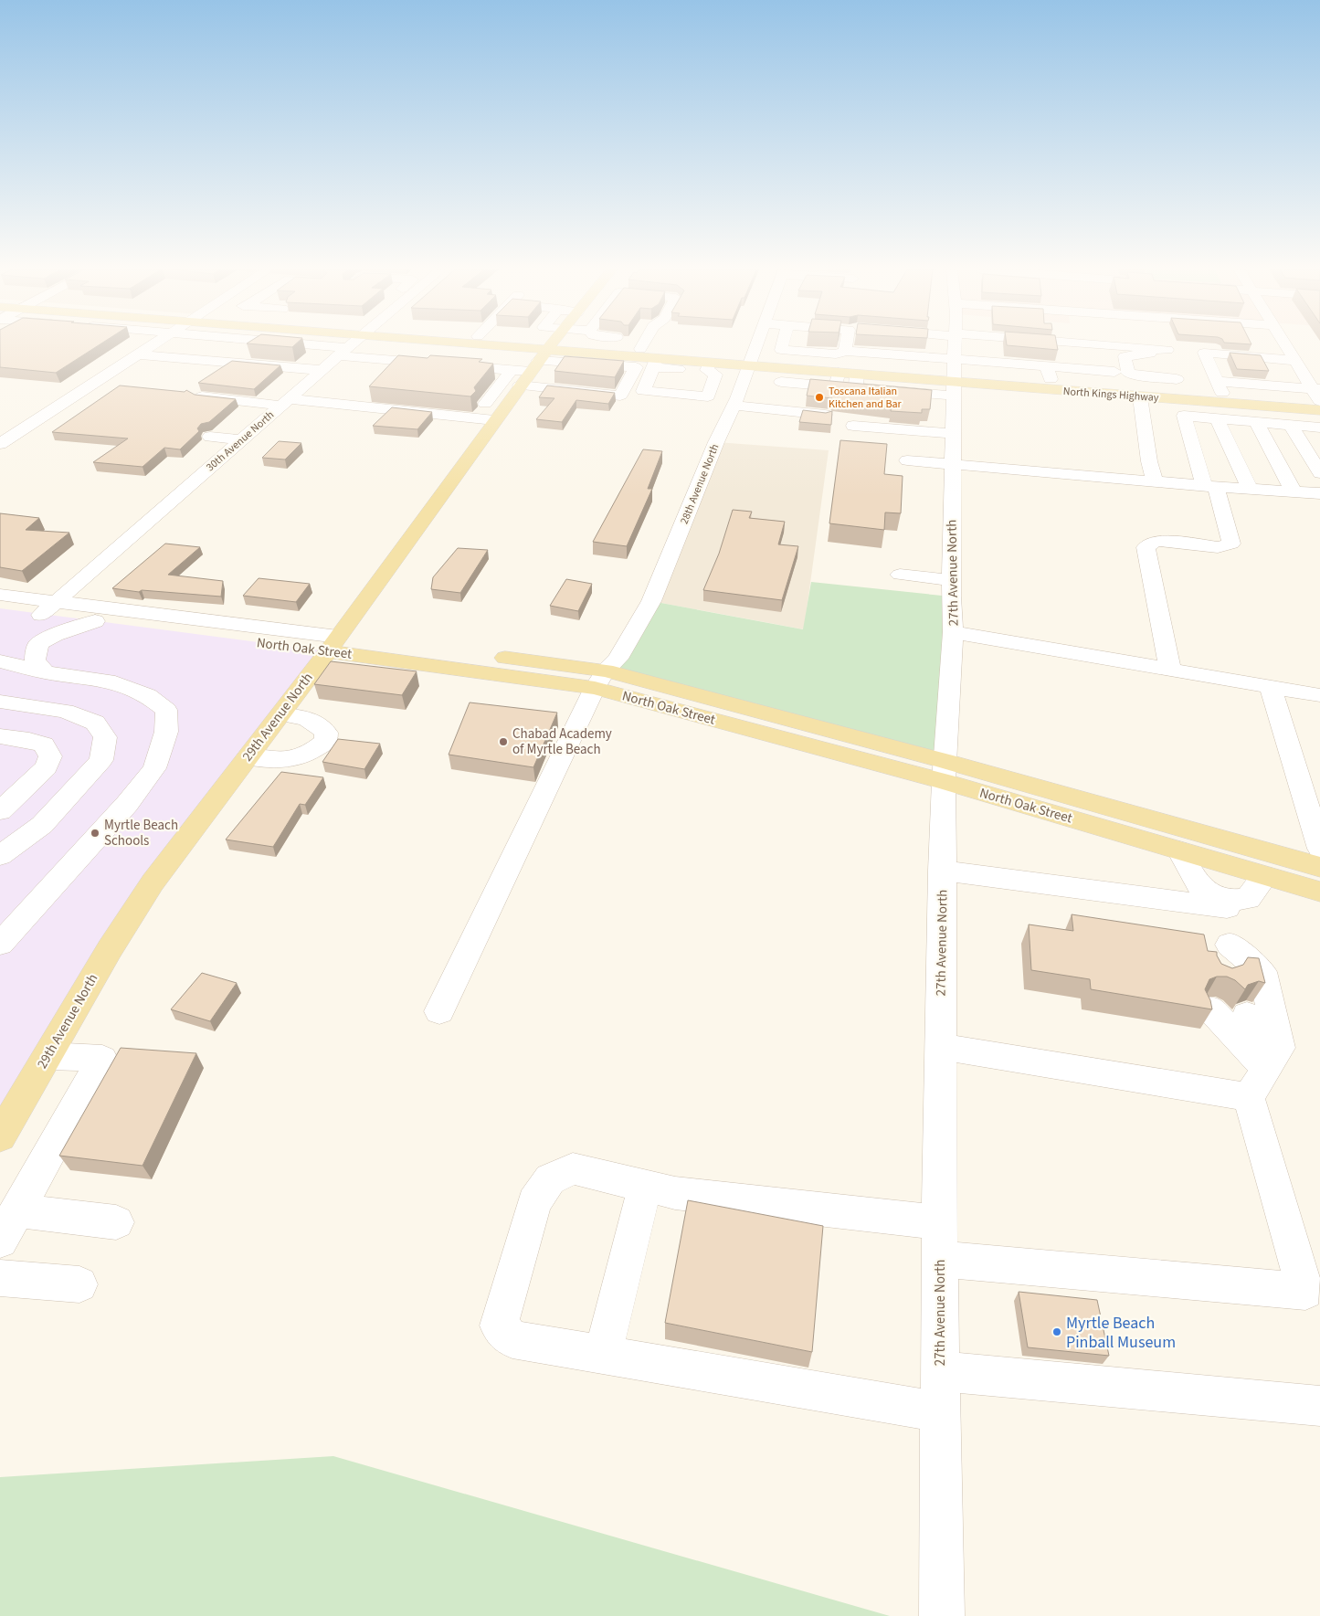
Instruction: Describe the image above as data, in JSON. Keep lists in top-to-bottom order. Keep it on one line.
{"streets":{"main road":["North Kings Highway","North Oak Street","29th Avenue North"],"street":["30th Avenue North","28th Avenue North","27th Avenue North"]},"crossings":[["North Kings Highway","28th Avenue North"],["North Kings Highway","27th Avenue North"],["North Kings Highway","29th Avenue North"],["30th Avenue North","North Oak Street"],["28th Avenue North","North Oak Street"],["27th Avenue North","North Oak Street"],["North Oak Street","29th Avenue North"]],"places":["Toscana Italian Kitchen and Bar","Chabad Academy of Myrtle Beach","Myrtle Beach Schools","Myrtle Beach Pinball Museum"]}
